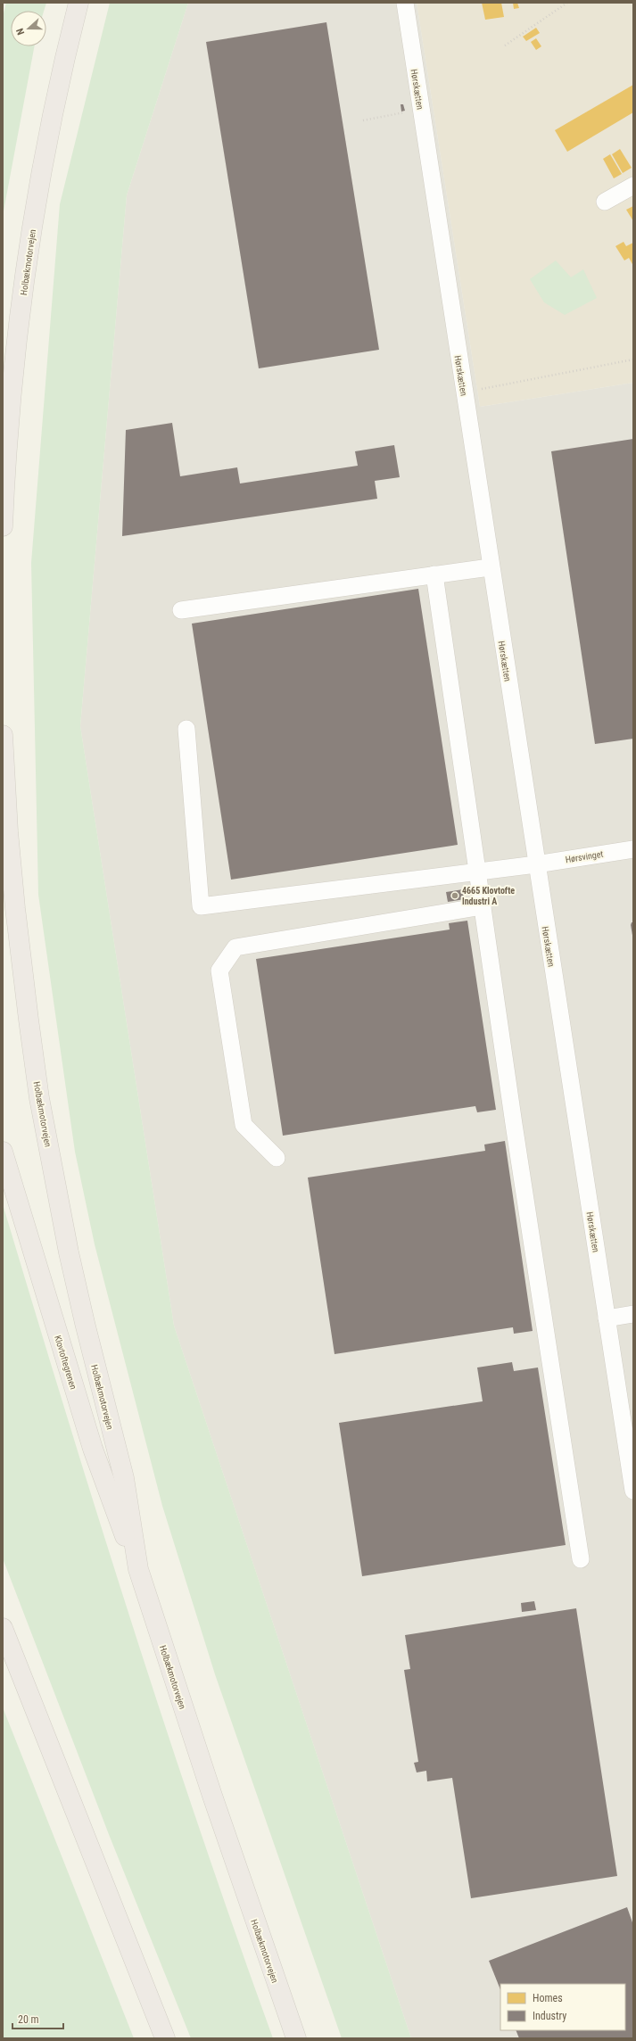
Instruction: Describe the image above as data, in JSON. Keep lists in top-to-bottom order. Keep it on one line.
{"streets":{"highway":["Holbækmotorvejen","Klovtoftegrenen"],"street":["Hørskætten","Hørsvinget"]},"crossings":[["Hørskætten","Hørsvinget"],["Holbækmotorvejen","Klovtoftegrenen"]],"places":["4665 Klovtofte Industri A"],"legend":["Homes","Industry"],"scale_bar":"20 m","north":"left"}
